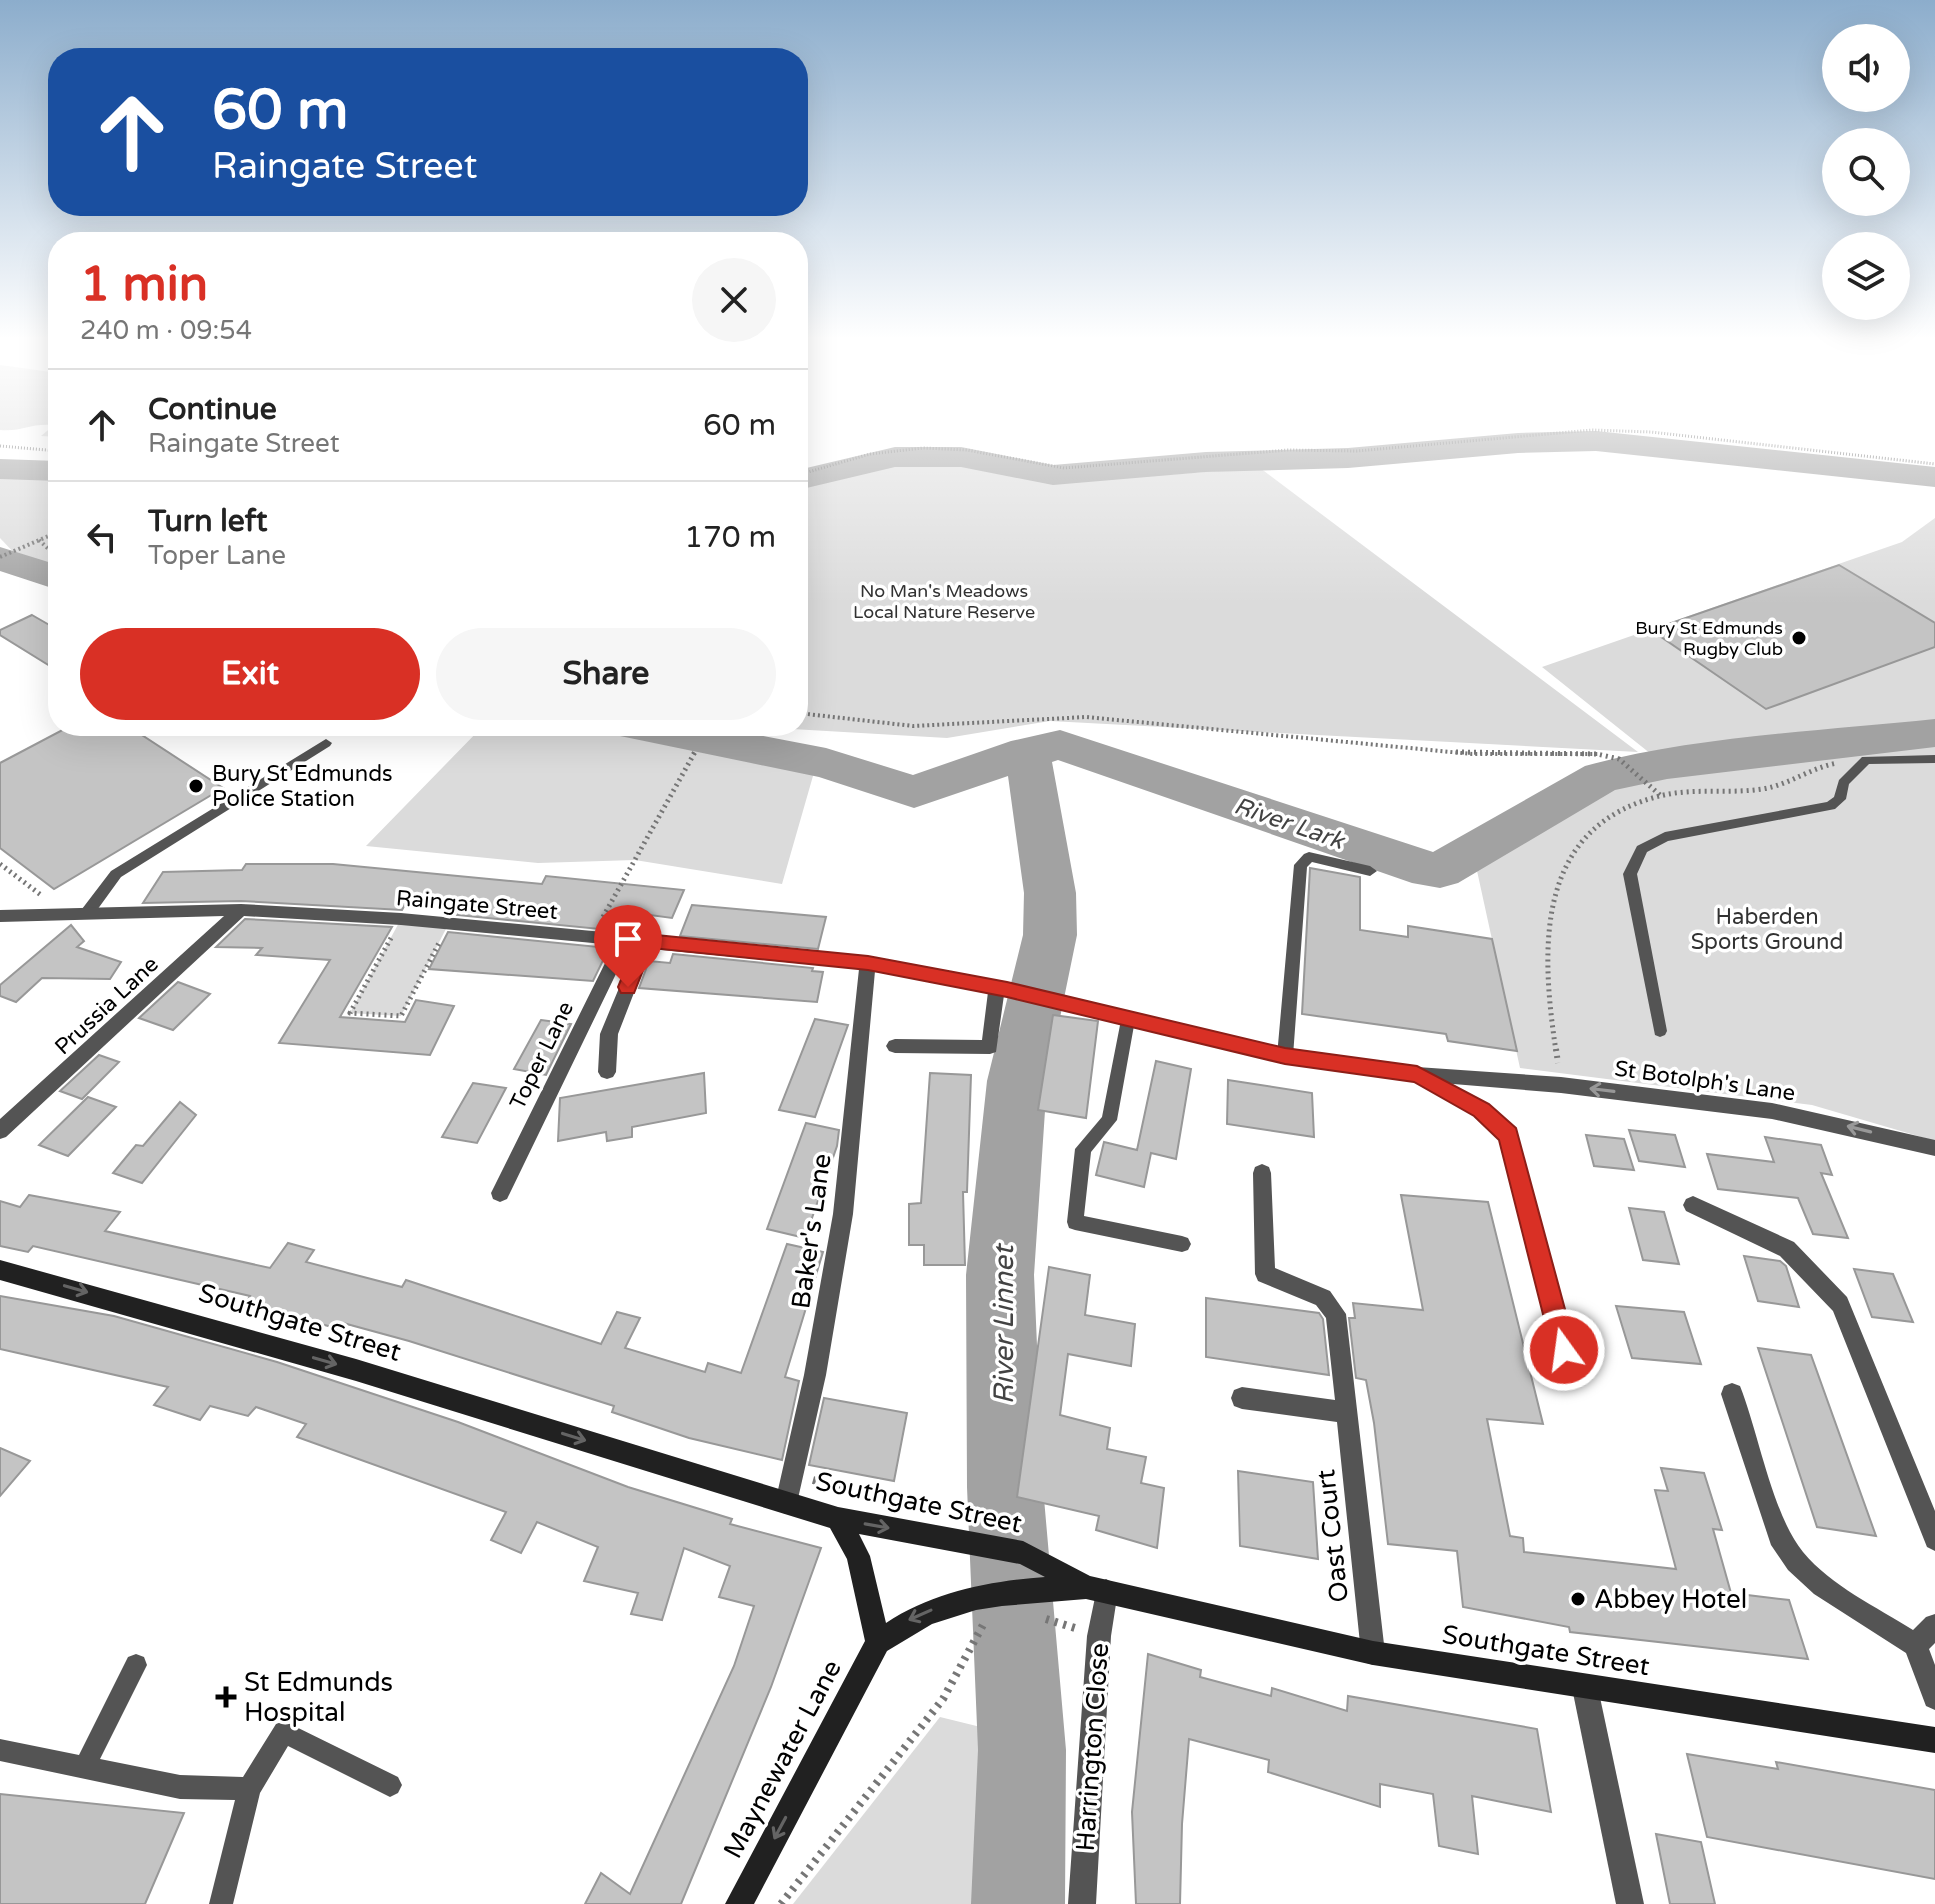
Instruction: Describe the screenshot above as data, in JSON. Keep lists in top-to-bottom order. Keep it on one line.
{"streets":{"street":["Raingate Street","Prussia Lane","Toper Lane","St Botolph's Lane","Baker's Lane","Southgate Street","Oast Court","Harrington Close","Maynewater Lane"]},"crossings":[["Raingate Street","Prussia Lane"],["Raingate Street","Toper Lane"],["Raingate Street","St Botolph's Lane"],["Raingate Street","Baker's Lane"],["Baker's Lane","Southgate Street"],["Southgate Street","Oast Court"],["Southgate Street","Harrington Close"],["Southgate Street","Maynewater Lane"],["Harrington Close","Maynewater Lane"]],"one_way":["St Botolph's Lane","Southgate Street","Maynewater Lane"],"water":["River Lark","River Linnet"],"parks":["No Man's Meadows Local Nature Reserve","Haberden Sports Ground"],"places":{"other":["Bury St Edmunds Rugby Club","Bury St Edmunds Police Station","Abbey Hotel"],"health":["St Edmunds Hospital"]},"page":{"turn":["60 m","Raingate Street"],"heading":["1 min","240 m · 09:54"],"list":[{"name":"Continue","note":"Raingate Street","value":"60 m"},{"name":"Turn left","note":"Toper Lane","value":"170 m"}],"buttons":["Exit","Share"]}}
